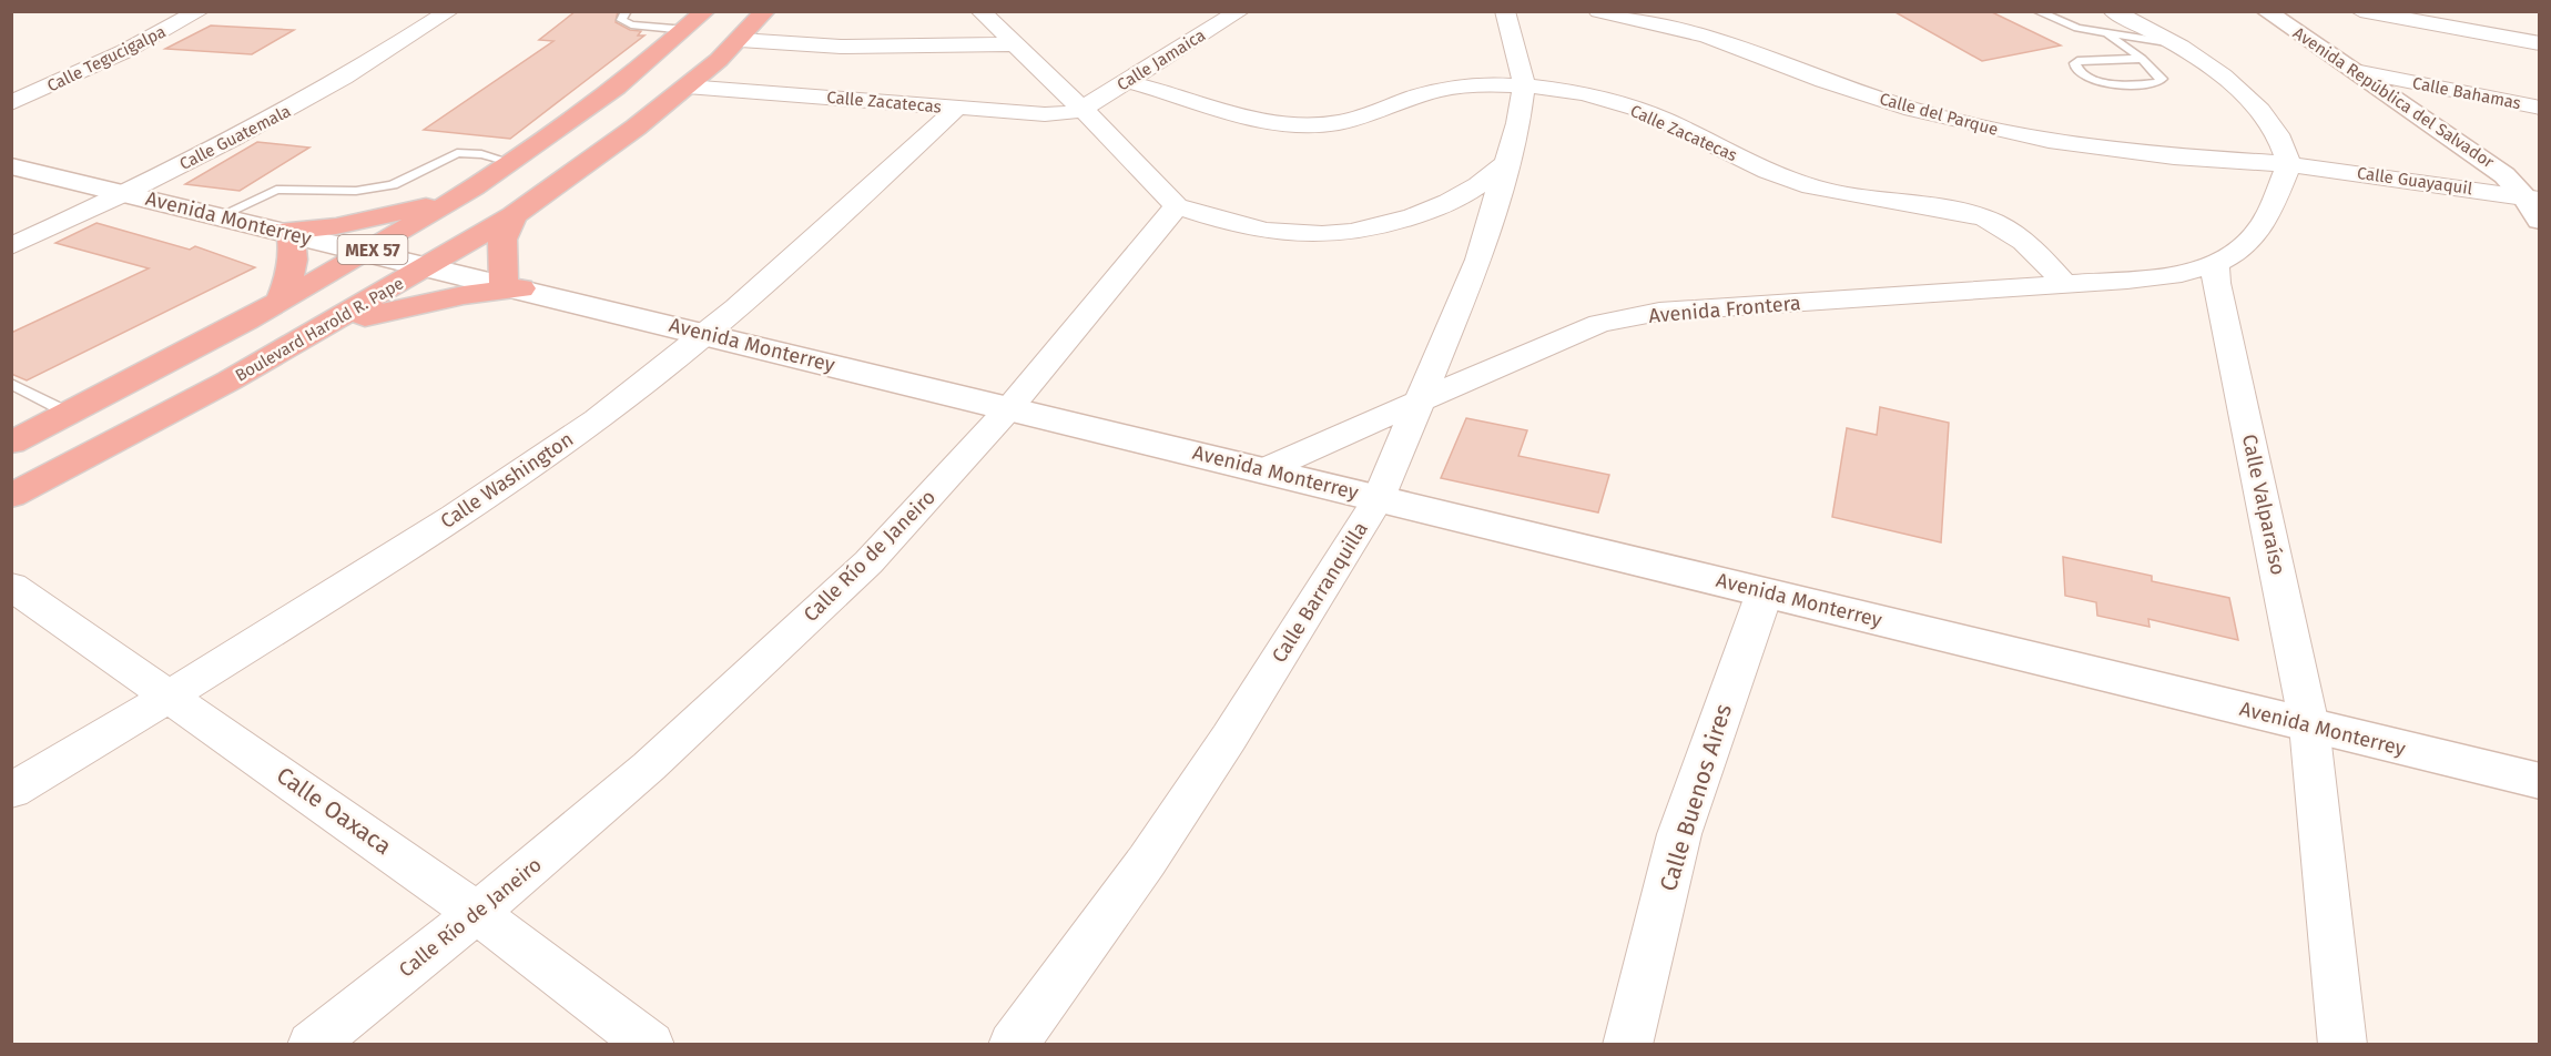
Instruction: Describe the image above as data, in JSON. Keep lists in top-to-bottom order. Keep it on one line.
{"streets":{"highway":["MEX 57","Boulevard Harold R. Pape"],"street":["Calle Tegucigalpa","Calle Jamaica","Calle Bahamas","Avenida República del Salvador","Calle Zacatecas","Calle del Parque","Calle Guatemala","Calle Guayaquil","Avenida Monterrey","Avenida Frontera","Calle Washington","Calle Valparaíso","Calle Río de Janeiro","Calle Barranquilla","Calle Buenos Aires","Calle Oaxaca"]},"crossings":[["Calle Jamaica","Calle Zacatecas"],["Calle Bahamas","Avenida República del Salvador"],["Avenida República del Salvador","Calle Guayaquil"],["Calle Zacatecas","Avenida Frontera"],["Calle Zacatecas","Boulevard Harold R. Pape"],["Calle Zacatecas","Calle Washington"],["Calle Zacatecas","Calle Barranquilla"],["Calle del Parque","Calle Guayaquil"],["Calle Guatemala","Avenida Monterrey"],["Avenida Monterrey","MEX 57"],["Avenida Monterrey","Avenida Frontera"],["Avenida Monterrey","Boulevard Harold R. Pape"],["Avenida Monterrey","Calle Washington"],["Avenida Monterrey","Calle Valparaíso"],["Avenida Monterrey","Calle Río de Janeiro"],["Avenida Monterrey","Calle Barranquilla"],["Avenida Monterrey","Calle Buenos Aires"],["Avenida Frontera","Calle Valparaíso"],["Avenida Frontera","Calle Barranquilla"],["Calle Washington","Calle Oaxaca"],["Calle Río de Janeiro","Calle Oaxaca"]]}
